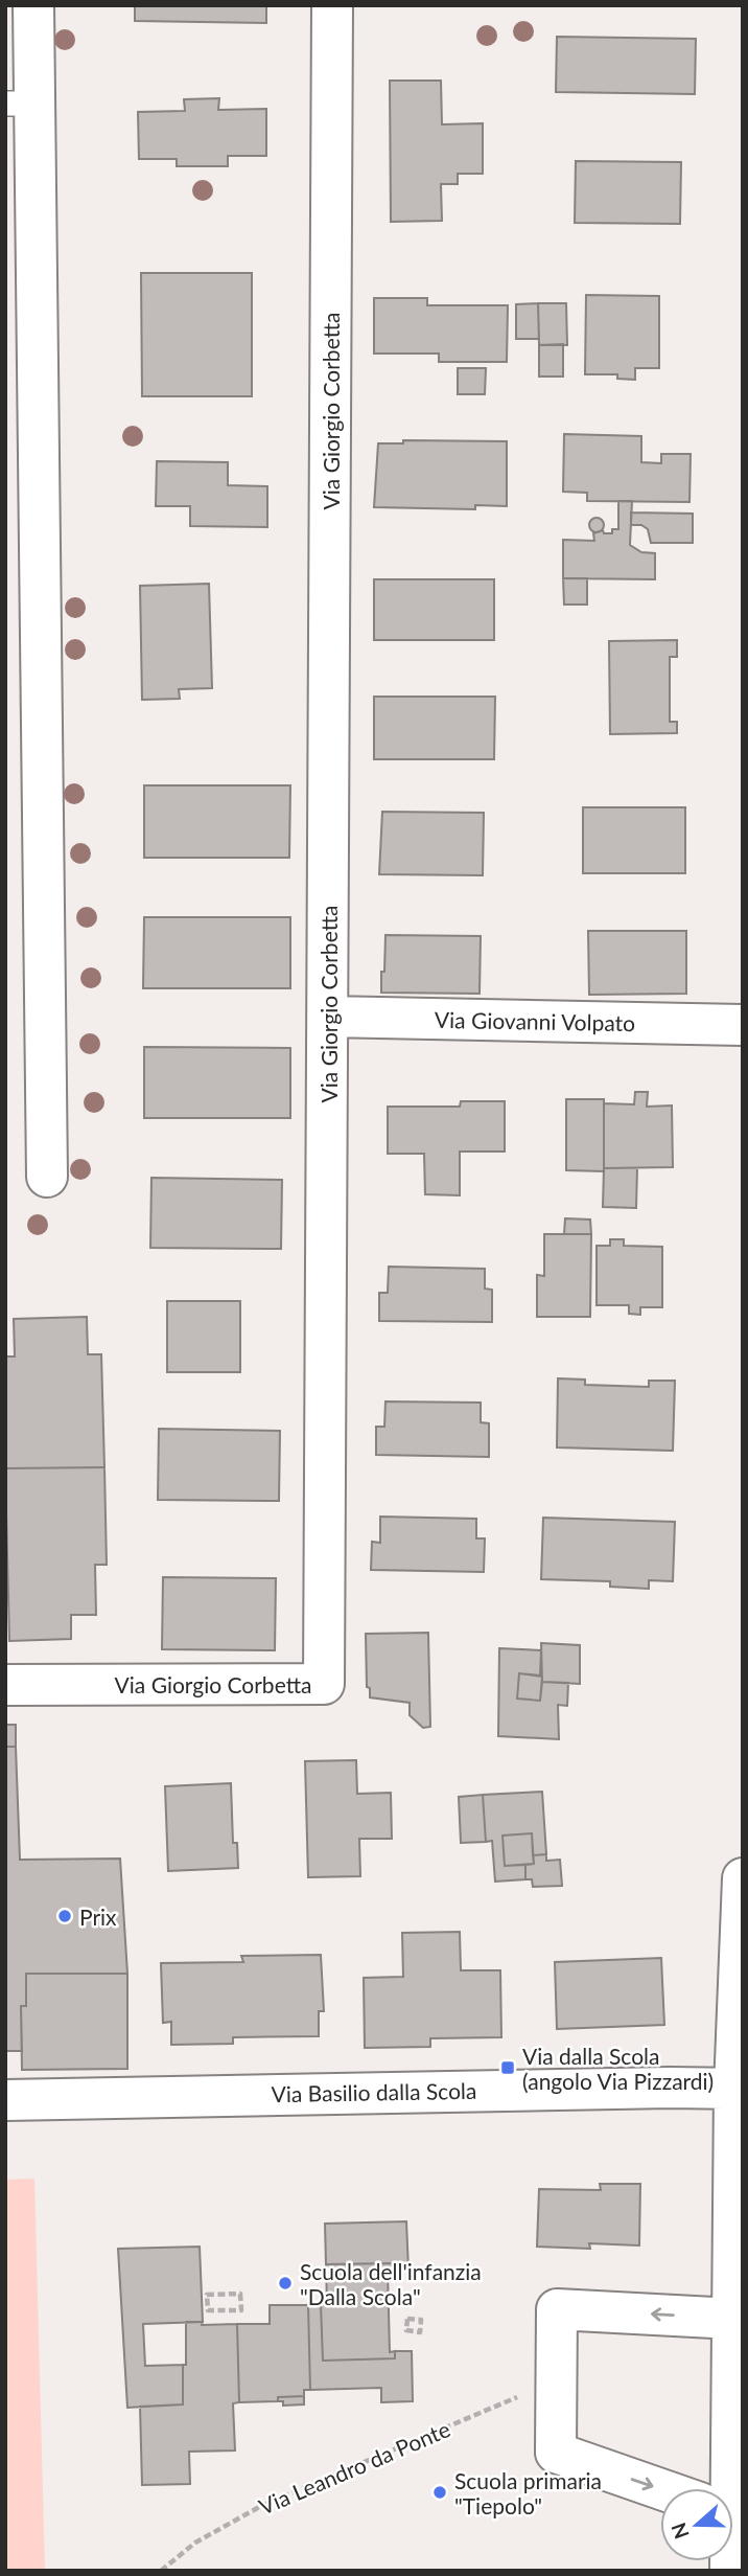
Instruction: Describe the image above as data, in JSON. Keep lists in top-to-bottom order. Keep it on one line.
{"streets":{"street":["Via Giorgio Corbetta","Via Giovanni Volpato","Via Basilio dalla Scola"],"path":["Via Leandro da Ponte"]},"crossings":[["Via Giorgio Corbetta","Via Giovanni Volpato"]],"places":{"other":["Prix","Scuola dell'infanzia \"Dalla Scola\"","Scuola primaria \"Tiepolo\""],"transit":["Via dalla Scola (angolo Via Pizzardi)"]},"north":"left"}
